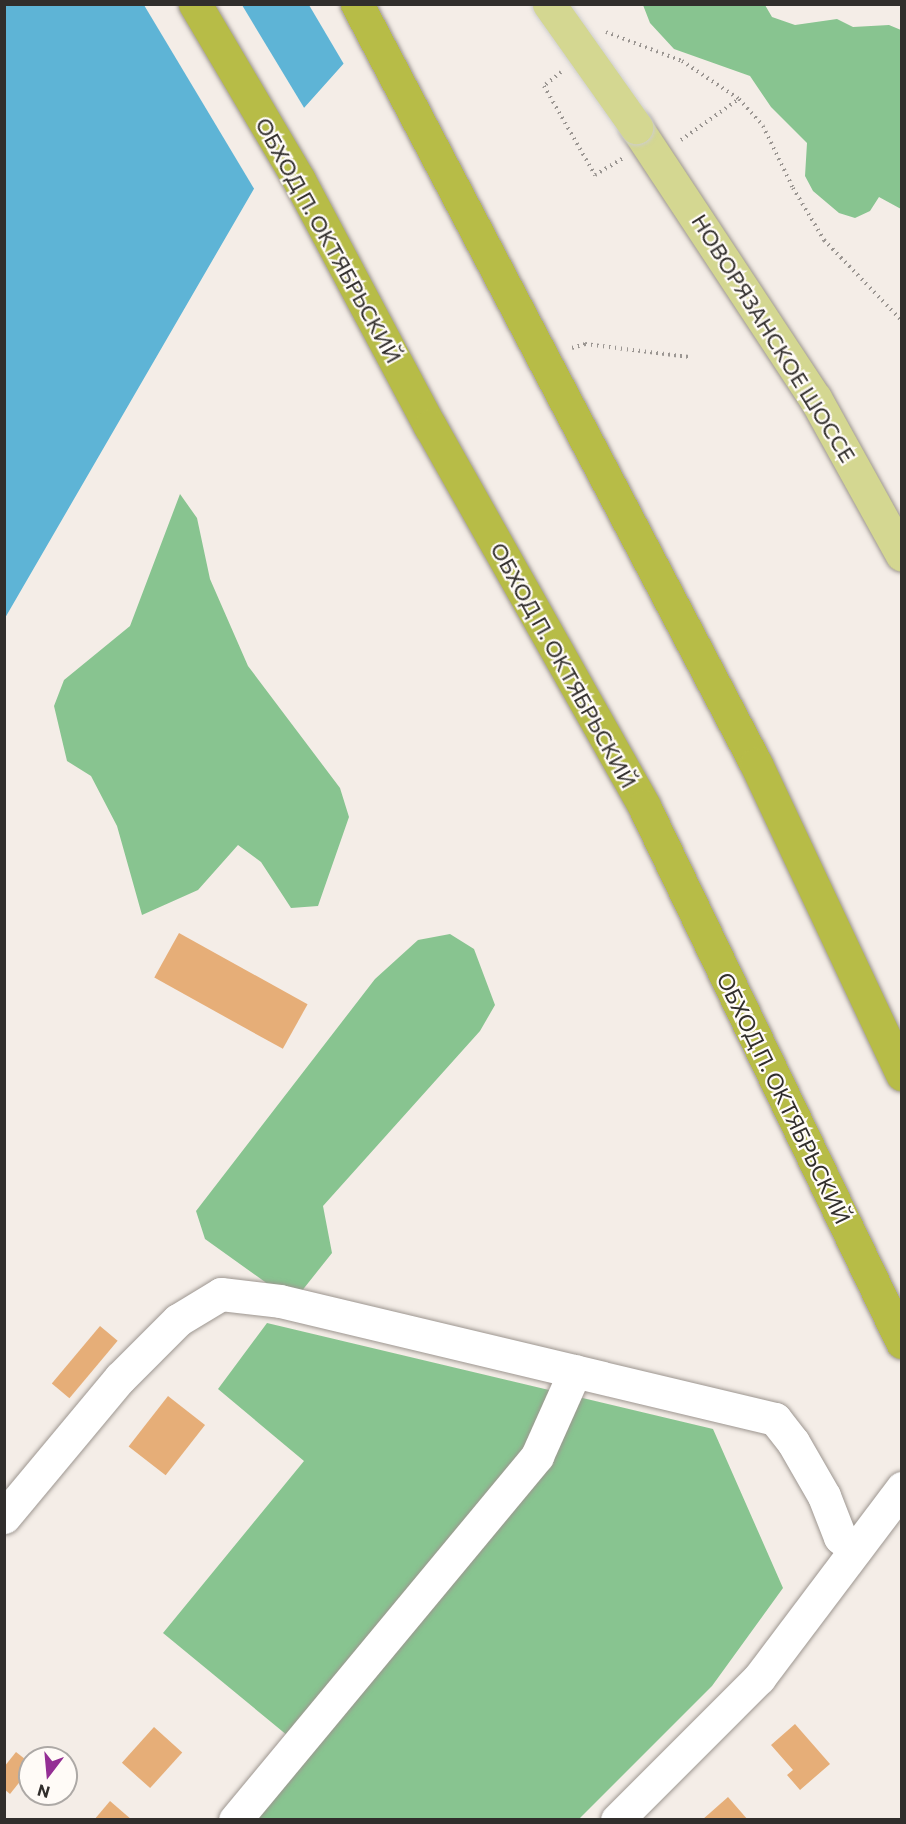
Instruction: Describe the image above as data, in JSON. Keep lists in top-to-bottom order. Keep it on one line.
{"streets":{"highway":["ОБХОД П. ОКТЯБРЬСКИЙ"],"main road":["НОВОРЯЗАНСКОЕ ШОССЕ"]},"north":"bottom"}
